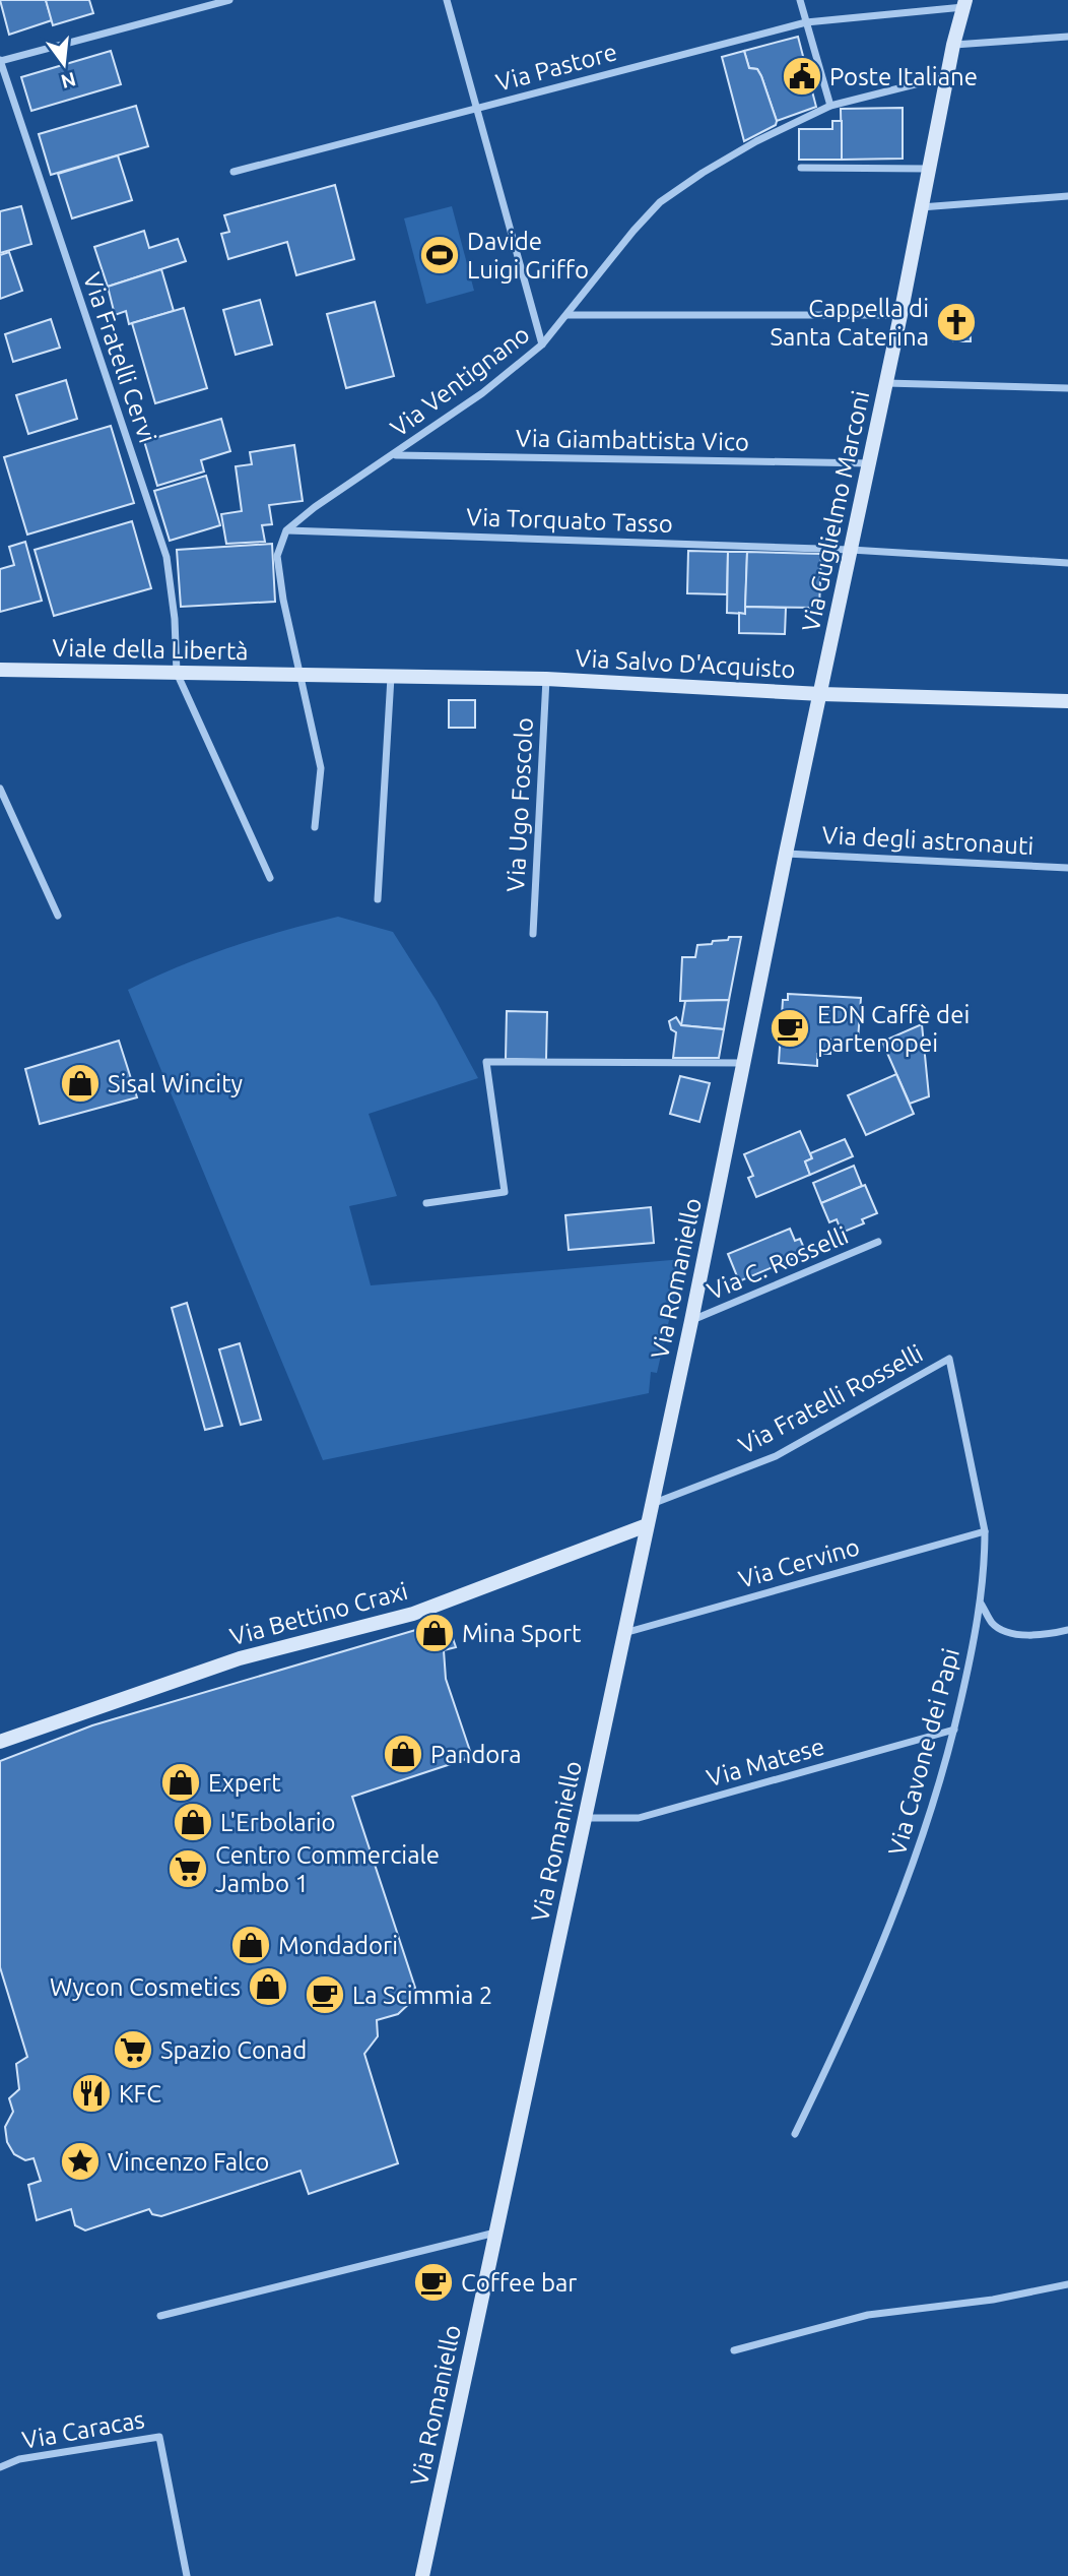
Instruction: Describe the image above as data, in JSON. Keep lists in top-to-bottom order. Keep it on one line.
{"streets":{"street":["Via Pastore","Via Fratelli Cervi","Via Ventignano","Via Giambattista Vico","Via Guglielmo Marconi","Via Torquato Tasso","Viale della Libertà","Via Salvo D'Acquisto","Via Ugo Foscolo","Via degli astronauti","Via C. Rosselli","Via Romaniello","Via Fratelli Rosselli","Via Cervino","Via Bettino Craxi","Via Cavone dei Papi","Via Matese","Via Caracas"]},"crossings":[["Via Pastore","Via Guglielmo Marconi"],["Via Fratelli Cervi","Viale della Libertà"],["Via Ventignano","Via Giambattista Vico"],["Via Ventignano","Via Guglielmo Marconi"],["Via Ventignano","Via Torquato Tasso"],["Via Giambattista Vico","Via Guglielmo Marconi"],["Via Guglielmo Marconi","Via Torquato Tasso"],["Via Guglielmo Marconi","Via Salvo D'Acquisto"],["Via Guglielmo Marconi","Via degli astronauti"],["Via Guglielmo Marconi","Via Romaniello"],["Viale della Libertà","Via Salvo D'Acquisto"],["Via Salvo D'Acquisto","Via Ugo Foscolo"],["Via C. Rosselli","Via Romaniello"],["Via Romaniello","Via Fratelli Rosselli"],["Via Romaniello","Via Cervino"],["Via Romaniello","Via Bettino Craxi"],["Via Romaniello","Via Matese"],["Via Fratelli Rosselli","Via Cavone dei Papi"],["Via Cervino","Via Cavone dei Papi"],["Via Cavone dei Papi","Via Matese"]],"places":{"public building":["Poste Italiane"],"sports":["Davide Luigi Griffo"],"church":["Cappella di Santa Caterina"],"cafe":["EDN Caffè dei partenopei","La Scimmia 2","Coffee bar"],"shop":["Sisal Wincity","Mina Sport","Pandora","Expert","L'Erbolario","Mondadori","Wycon Cosmetics"],"supermarket":["Centro Commerciale Jambo 1","Spazio Conad"],"restaurant":["KFC"],"place":["Vincenzo Falco"]},"north":"bottom"}
